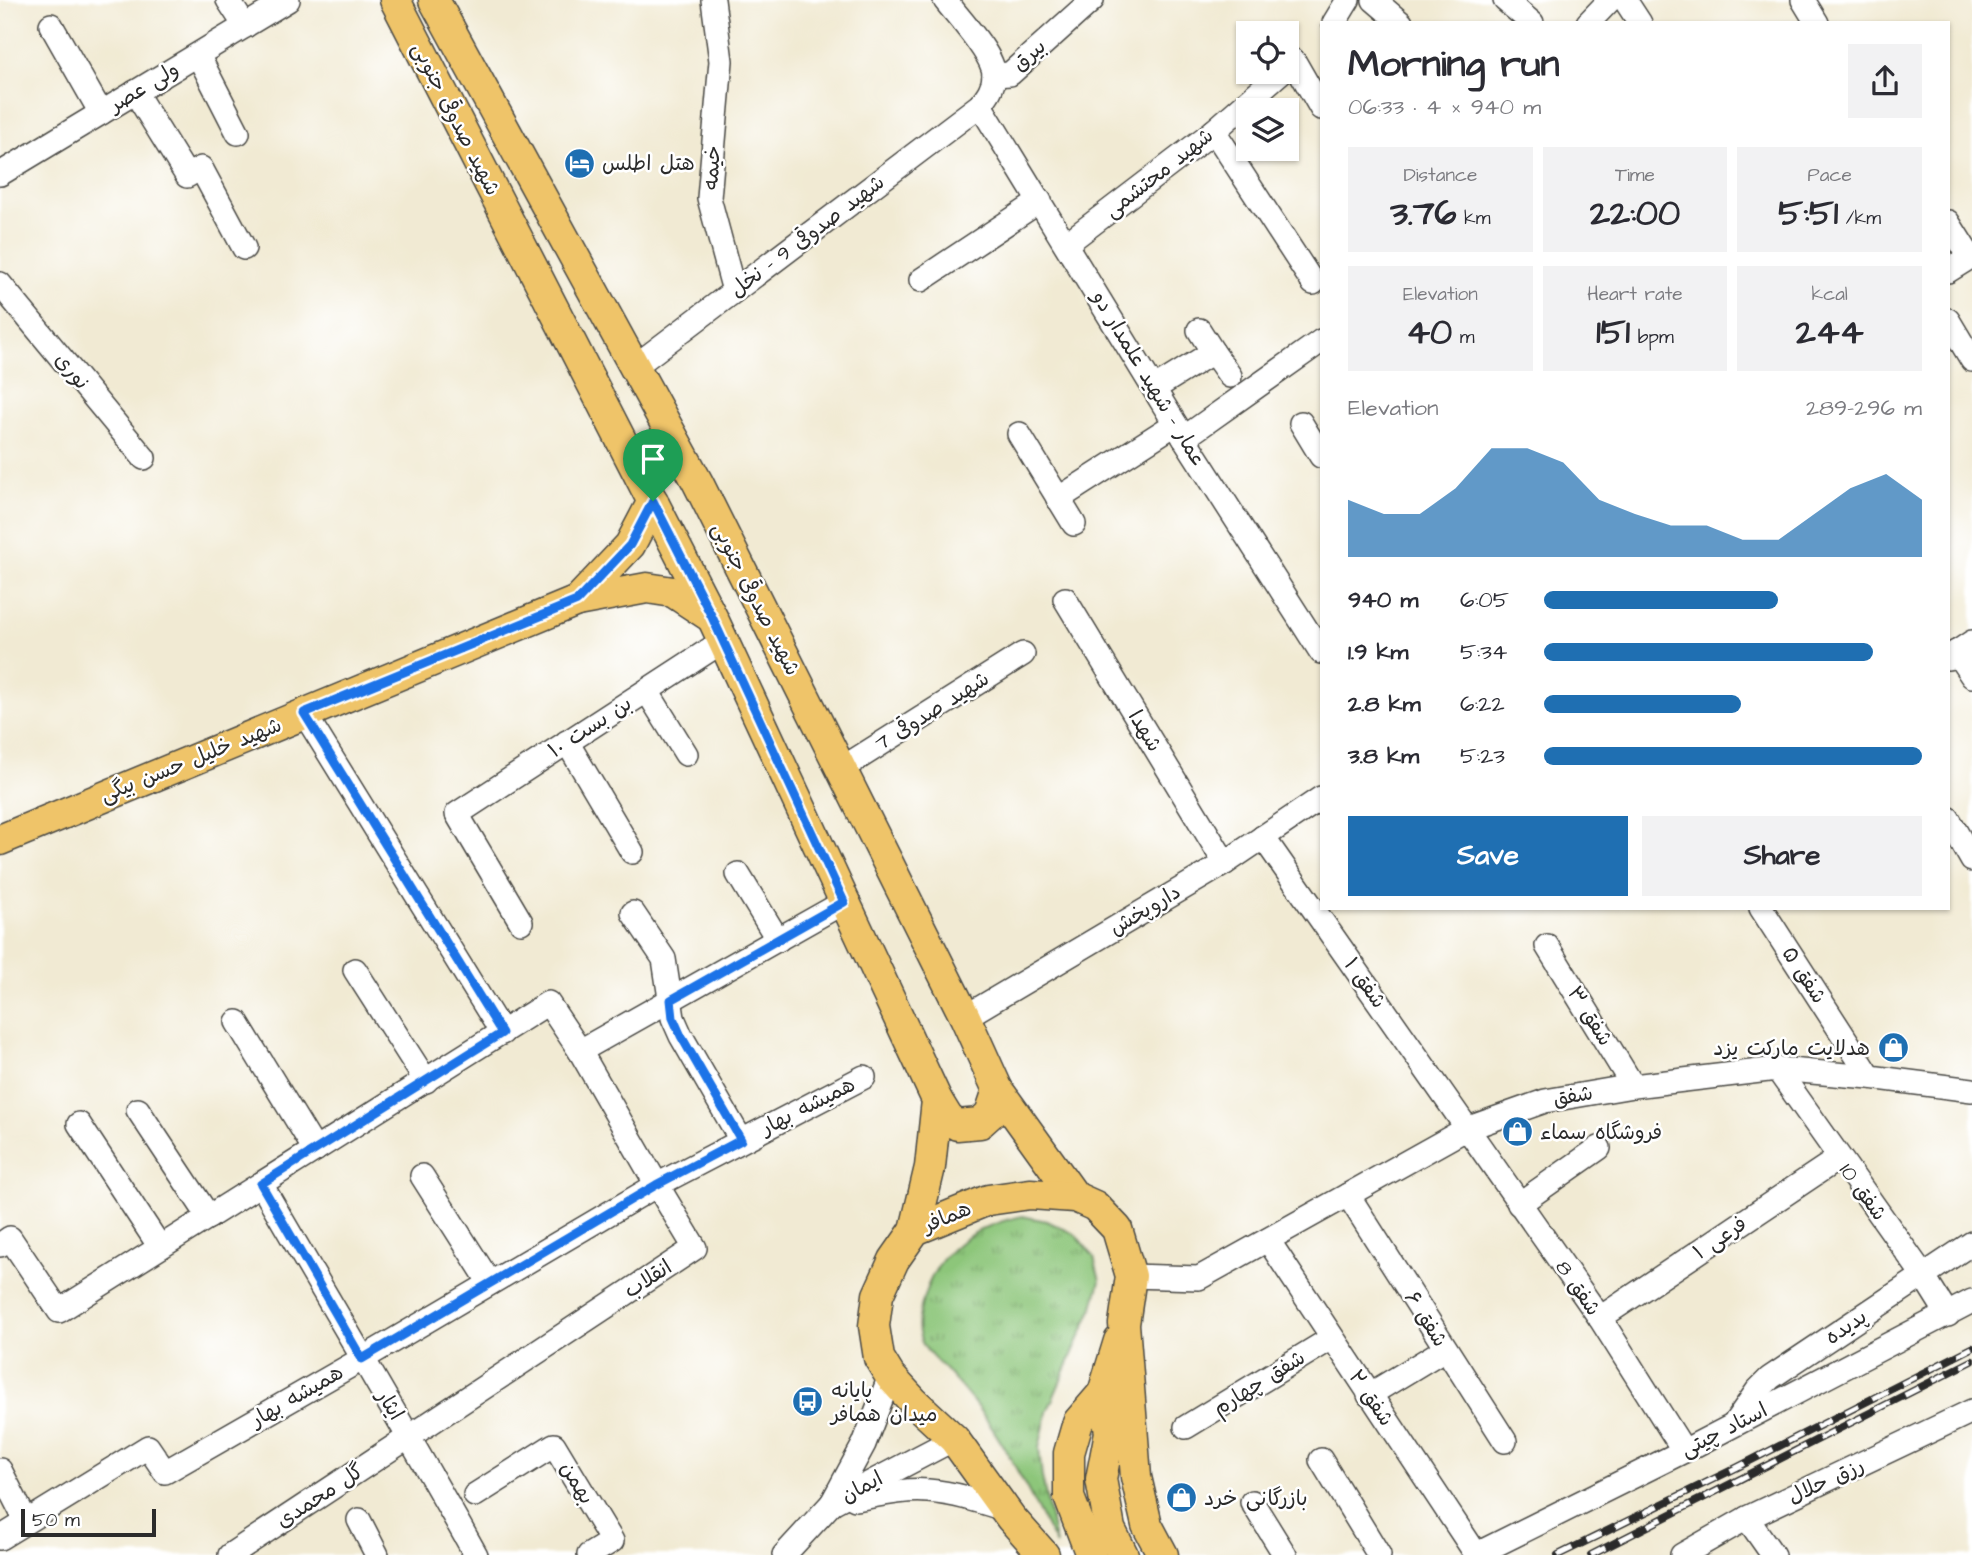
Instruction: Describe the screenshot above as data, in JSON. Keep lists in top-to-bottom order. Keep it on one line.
{"streets":{"main road":["شهید صدوقی جنوبی","شهید خلیل حسن بیگی","همافر"],"street":["بیرق","ولی عصر","خیمه","شهید محتشمی","شهید صدوقی 9 - نخل","نوری","عمار - شهید علمدار دو","شهید صدوقی 7","بن بست ۱۰","شهدا","داروپخش","شفق ۵","شفق ۱","شفق ۳","شفق","همیشه بهار","شفق 10","فرعی ۱","انقلاب","شفق 8","شفق ۶","پدیده","شفق چهارم","شفق ۲","ایثار","استاد چیتی","رزق حلال","بهمن","ایمان","گل محمدی"]},"crossings":[["شهید صدوقی جنوبی","شهید صدوقی 9 - نخل"],["شهید صدوقی جنوبی","شهید صدوقی 7"],["شهید صدوقی جنوبی","بن بست ۱۰"],["شهید صدوقی جنوبی","داروپخش"],["شهید صدوقی جنوبی","همافر"],["خیمه","شهید صدوقی 9 - نخل"],["شهید محتشمی","عمار - شهید علمدار دو"],["شهید صدوقی 9 - نخل","عمار - شهید علمدار دو"],["شهدا","داروپخش"],["داروپخش","شفق ۱"],["شفق ۵","شفق"],["شفق ۱","شفق"],["شفق ۱","شفق 8"],["شفق ۳","شفق"],["شفق","شفق 10"],["شفق","همافر"],["شفق","شفق 8"],["شفق","شفق ۶"],["شفق","شفق ۲"],["همیشه بهار","انقلاب"],["همیشه بهار","ایثار"],["شفق 10","فرعی ۱"],["شفق 10","پدیده"],["شفق 10","استاد چیتی"],["همافر","ایمان"],["فرعی ۱","شفق 8"],["انقلاب","ایثار"],["انقلاب","گل محمدی"],["شفق 8","استاد چیتی"],["پدیده","استاد چیتی"],["شفق چهارم","شفق ۲"],["شفق ۲","استاد چیتی"],["ایثار","گل محمدی"]],"places":{"hotel":["هتل اطلس"],"shop":["هدلایت مارکت یزد","فروشگاه سماء","بازرگانی خرد"],"bus stop":["پایانه میدان همافر"]},"scale_bar":"50 m","page":{"heading":["Morning run","06:33 · 4 × 940 m"],"stats":[["Distance","3.76 km"],["Time","22:00"],["Pace","5:51 /km"],["Elevation","40 m"],["Heart rate","151 bpm"],["kcal","244"]],"chart":["Elevation","289–296 m"],"list":[{"name":"940 m","note":"6:05"},{"name":"1.9 km","note":"5:34"},{"name":"2.8 km","note":"6:22"},{"name":"3.8 km","note":"5:23"}],"buttons":["Save","Share"],"scale":"50 m"}}
